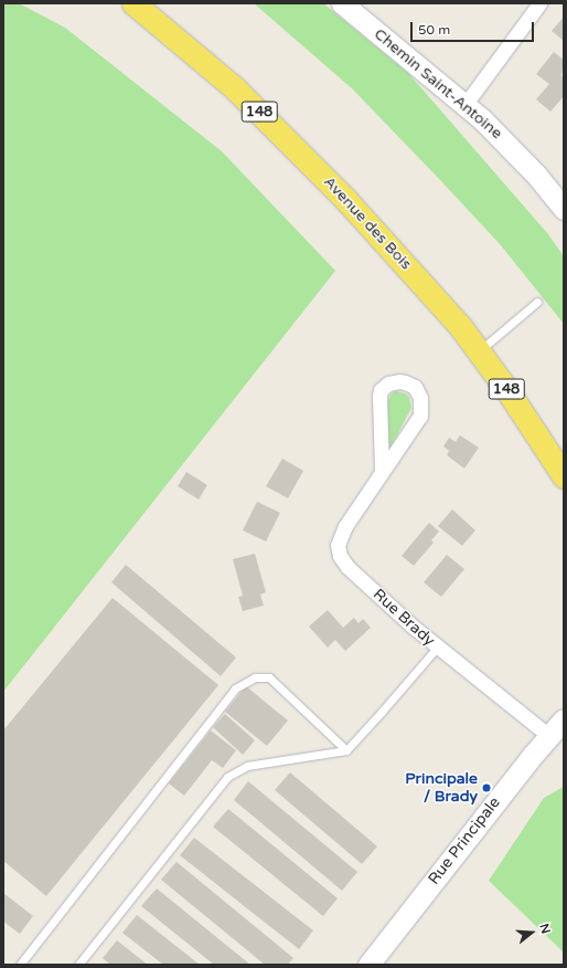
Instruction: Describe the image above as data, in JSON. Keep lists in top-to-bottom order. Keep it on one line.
{"streets":{"main road":["148","Avenue des Bois"],"street":["Chemin Saint-Antoine","Rue Brady","Rue Principale"]},"crossings":[["Rue Brady","Rue Principale"]],"places":["Principale / Brady"],"scale_bar":"50 m","north":"right"}
